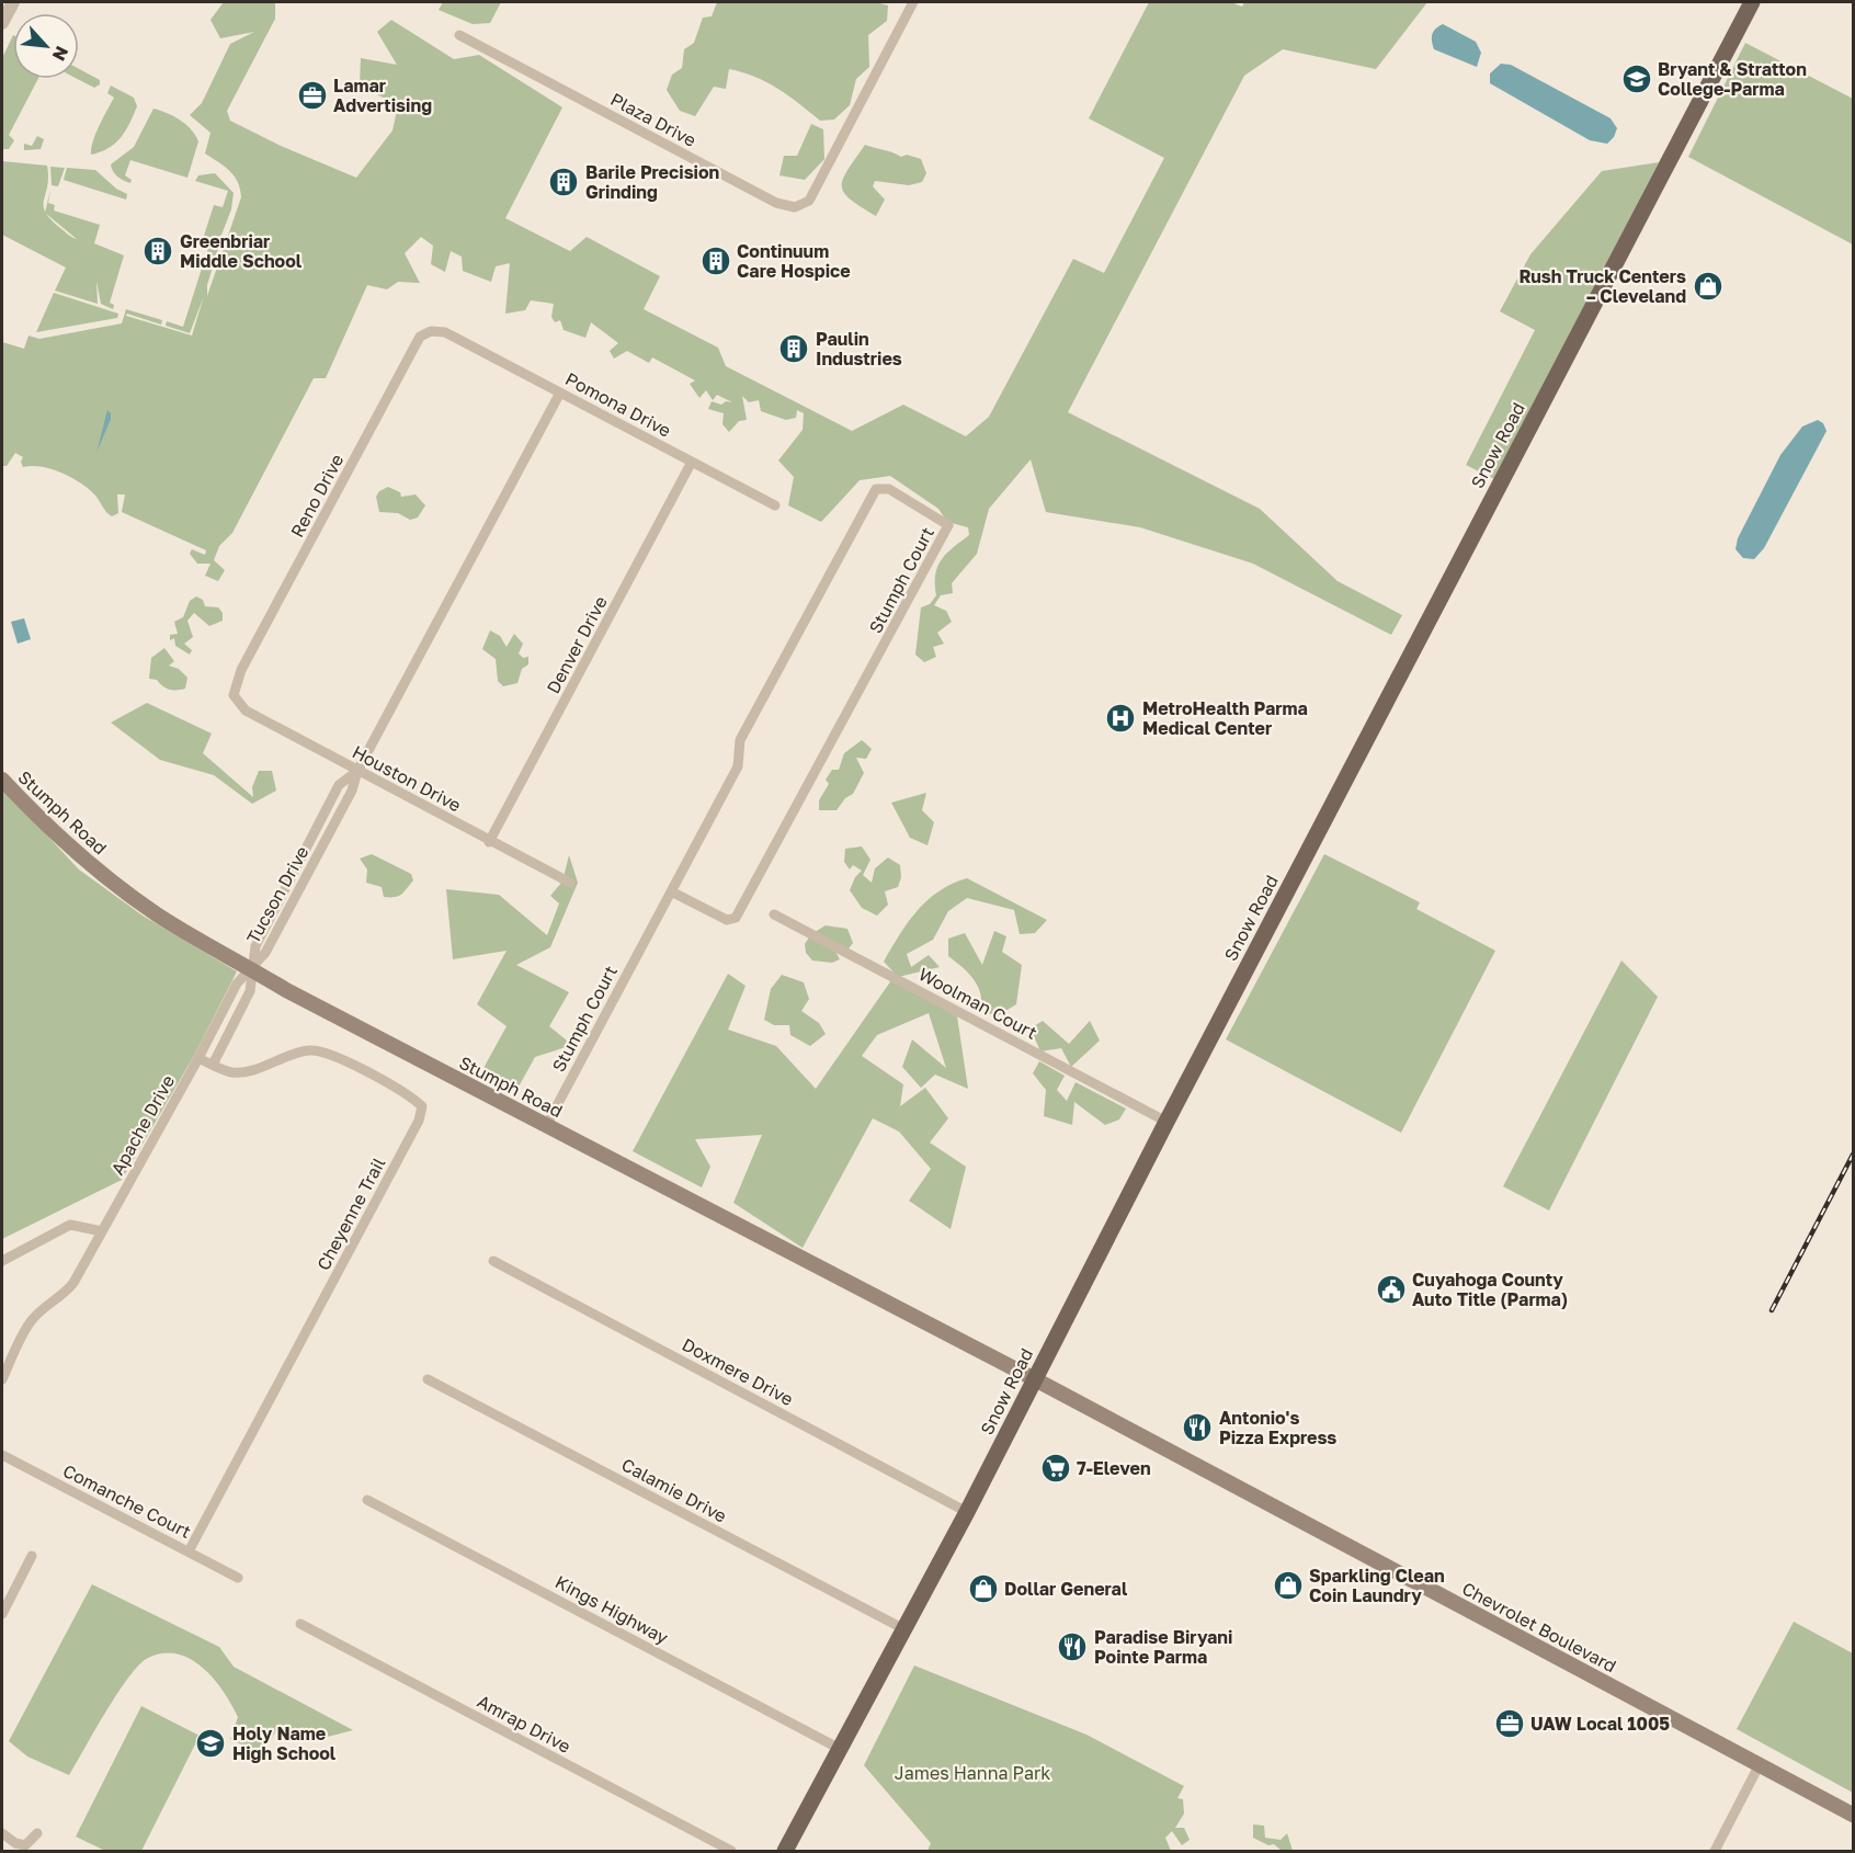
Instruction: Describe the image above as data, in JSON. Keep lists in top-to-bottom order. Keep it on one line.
{"streets":{"main road":["Snow Road","Stumph Road","Chevrolet Boulevard"],"street":["Plaza Drive","Pomona Drive","Reno Drive","Stumph Court","Denver Drive","Houston Drive","Tucson Drive","Woolman Court","Apache Drive","Cheyenne Trail","Doxmere Drive","Calamie Drive","Comanche Court","Kings Highway","Amrap Drive"]},"crossings":[["Pomona Drive","Reno Drive"],["Pomona Drive","Denver Drive"],["Pomona Drive","Tucson Drive"],["Snow Road","Stumph Road"],["Snow Road","Woolman Court"],["Snow Road","Doxmere Drive"],["Snow Road","Calamie Drive"],["Snow Road","Kings Highway"],["Snow Road","Chevrolet Boulevard"],["Reno Drive","Houston Drive"],["Stumph Court","Stumph Road"],["Denver Drive","Houston Drive"],["Houston Drive","Tucson Drive"],["Stumph Road","Tucson Drive"],["Stumph Road","Apache Drive"],["Stumph Road","Chevrolet Boulevard"],["Tucson Drive","Apache Drive"],["Apache Drive","Cheyenne Trail"],["Cheyenne Trail","Comanche Court"]],"parks":["James Hanna Park"],"places":{"school or university":["Bryant & Stratton College-Parma","Holy Name High School"],"office":["Lamar Advertising","UAW Local 1005"],"building":["Barile Precision Grinding","Greenbriar Middle School","Continuum Care Hospice","Paulin Industries"],"shop":["Rush Truck Centers – Cleveland","Sparkling Clean Coin Laundry","Dollar General"],"hospital":["MetroHealth Parma Medical Center"],"public building":["Cuyahoga County Auto Title (Parma)"],"restaurant":["Antonio's Pizza Express","Paradise Biryani Pointe Parma"],"supermarket":["7-Eleven"]},"north":"bottom right"}
